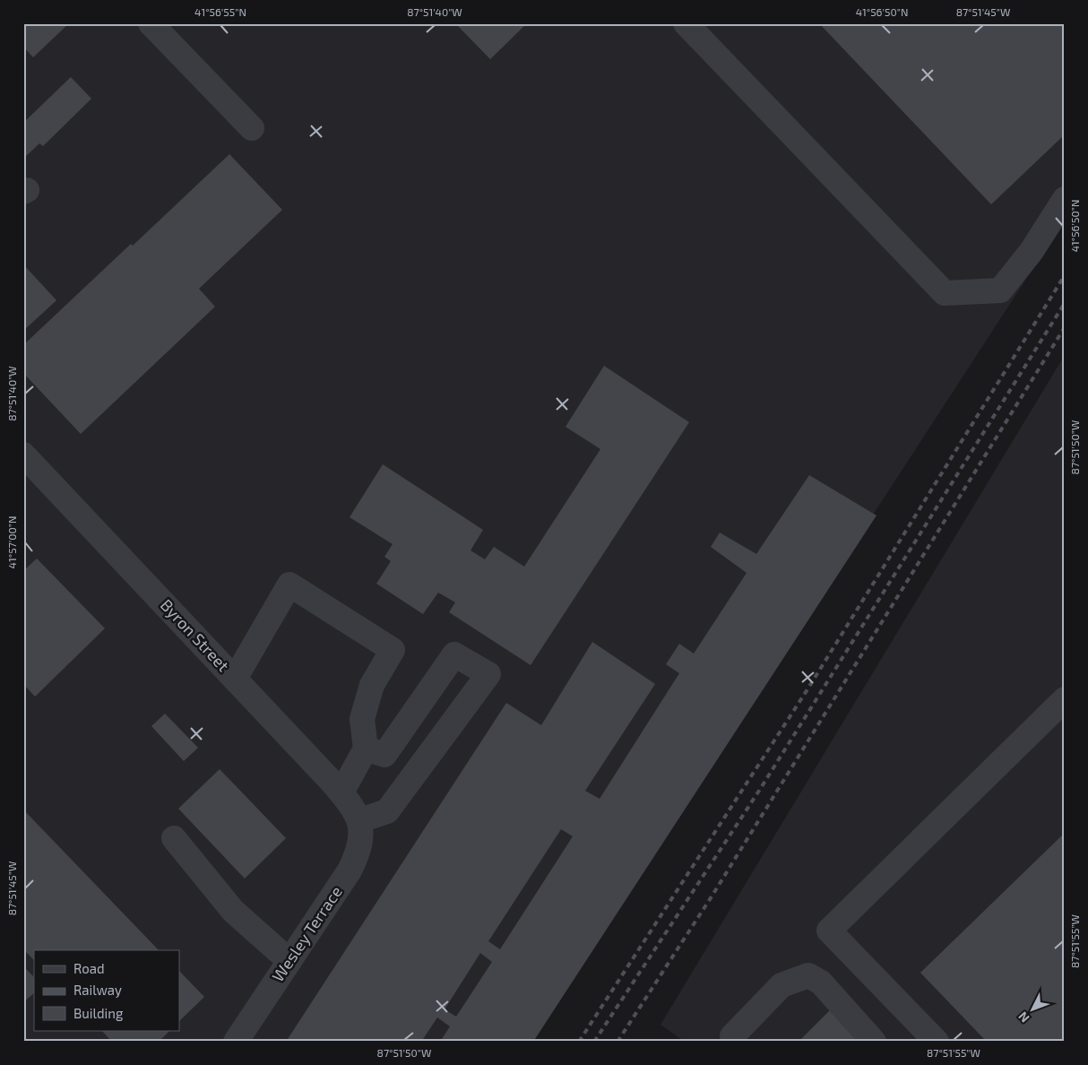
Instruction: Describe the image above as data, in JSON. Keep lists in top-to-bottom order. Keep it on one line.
{"streets":{"street":["Byron Street","Wesley Terrace"]},"crossings":[["Byron Street","Wesley Terrace"]],"legend":["Road","Railway","Building"],"north":"bottom left","coordinates":["41°56'55\"N","87°51'40\"W","41°56'50\"N","87°51'45\"W","87°51'50\"W","41°57'00\"N","87°51'55\"W"]}
